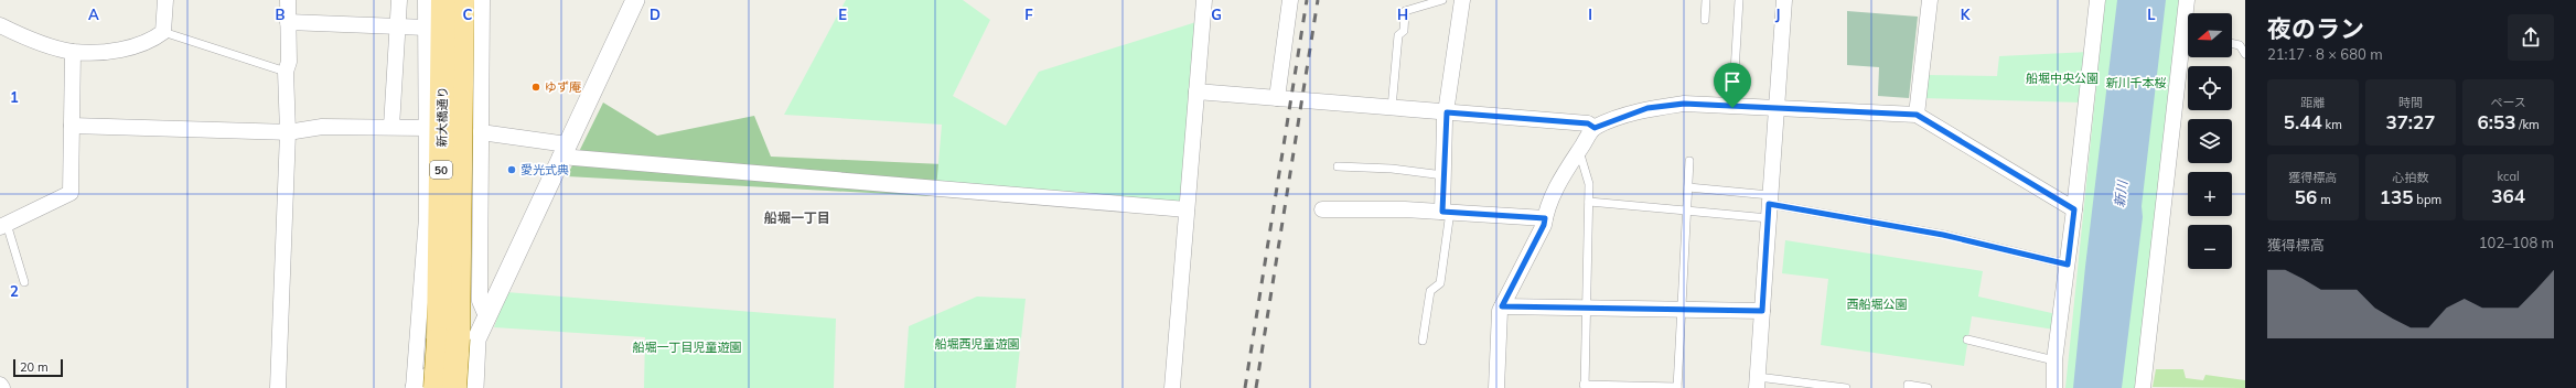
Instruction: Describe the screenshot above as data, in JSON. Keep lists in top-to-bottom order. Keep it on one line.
{"streets":{"main road":["新大橋通り","50"]},"crossings":[["新大橋通り","50"]],"districts":["船堀一丁目"],"water":["新川"],"parks":["船堀中央公園","新川千本桜","西船堀公園","船堀西児童遊園","船堀一丁目児童遊園"],"places":["ゆず庵","愛光式典"],"scale_bar":"20 m","north":"left","page":{"heading":["夜のラン","21:17 · 8 × 680 m"],"map_buttons":["+","−"],"stats":[["距離","5.44 km"],["時間","37:27"],["ペース","6:53 /km"],["獲得標高","56 m"],["心拍数","135 bpm"],["kcal","364"]],"chart":["獲得標高","102–108 m"],"scale":"20 m"},"grid":{"columns":["A","B","C","D","E","F","G","H","I","J","K","L"],"rows":["1","2"]}}
